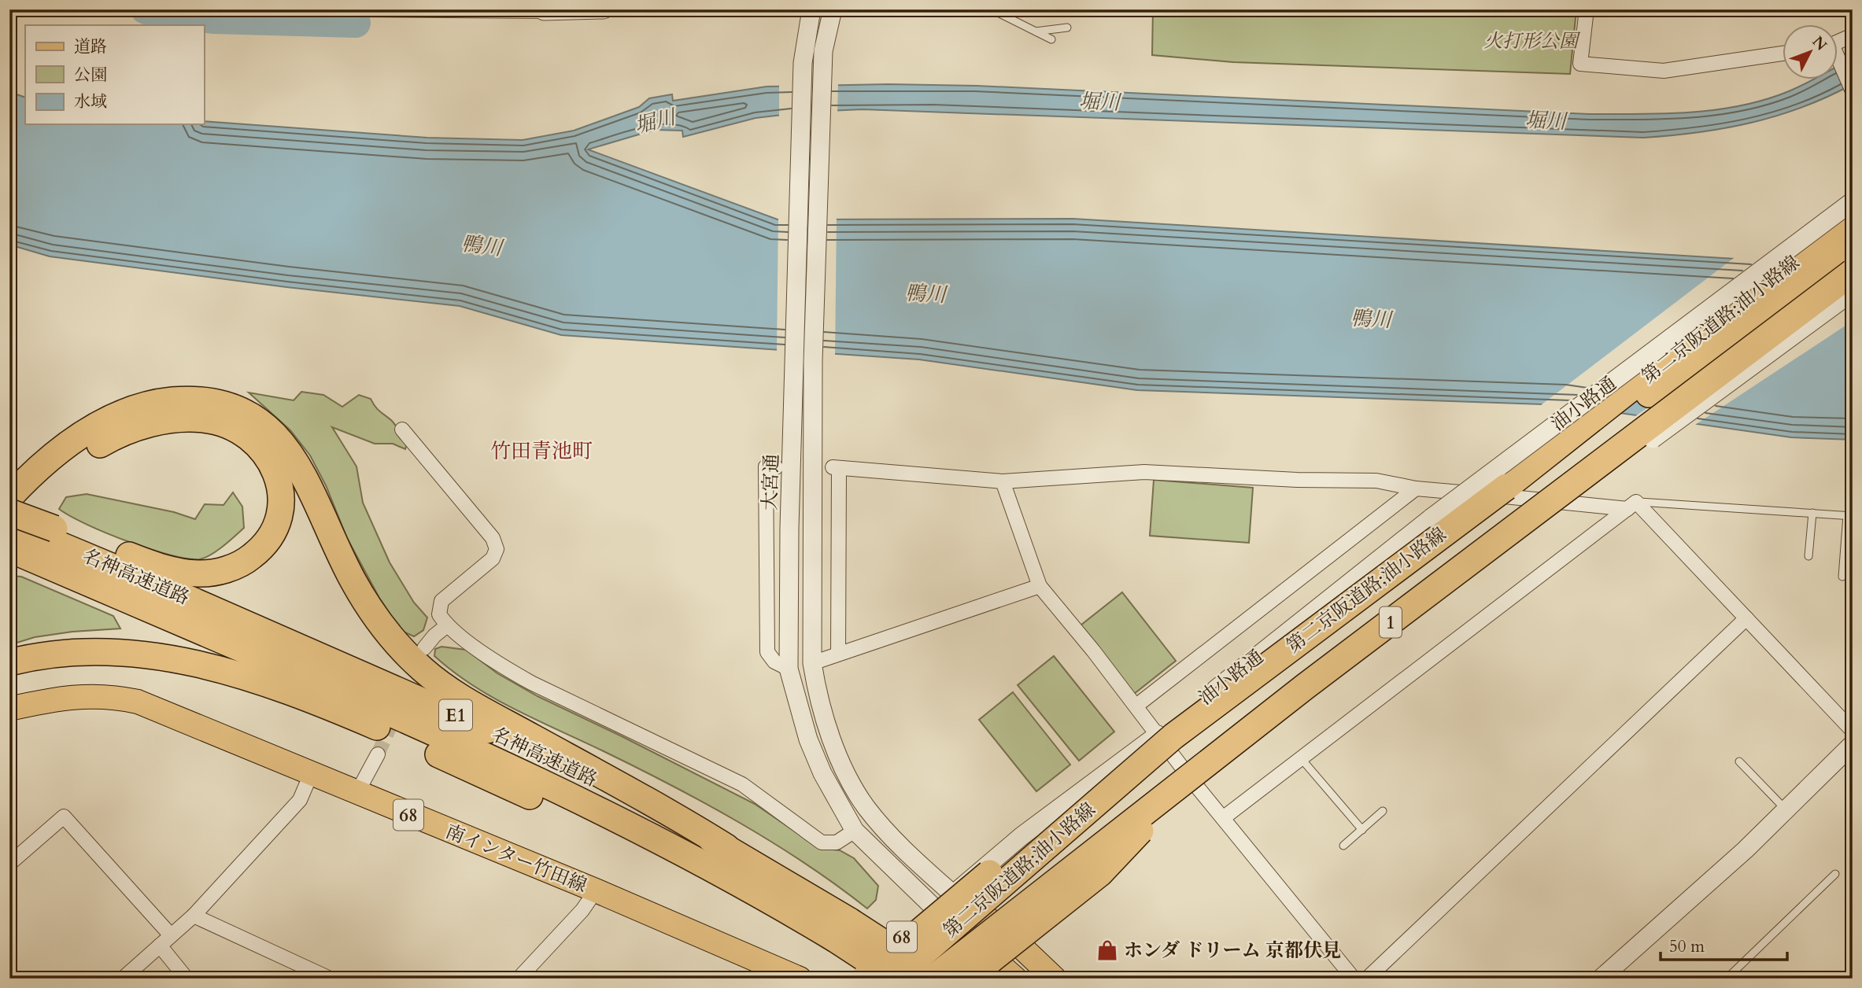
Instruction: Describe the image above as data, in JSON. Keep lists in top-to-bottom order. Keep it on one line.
{"streets":{"highway":["第二京阪道路;油小路線","名神高速道路","1","E1"],"main road":["油小路通","68","南インター竹田線"],"street":["大宮通"]},"crossings":[["第二京阪道路;油小路線","油小路通"],["第二京阪道路;油小路線","名神高速道路"],["油小路通","大宮通"],["油小路通","68"],["大宮通","68"]],"districts":["竹田青池町"],"water":["堀川","鴨川"],"parks":["火打形公園"],"places":{"shop":["ホンダ ドリーム 京都伏見"]},"legend":["道路","公園","水域"],"scale_bar":"50 m","north":"top right"}
